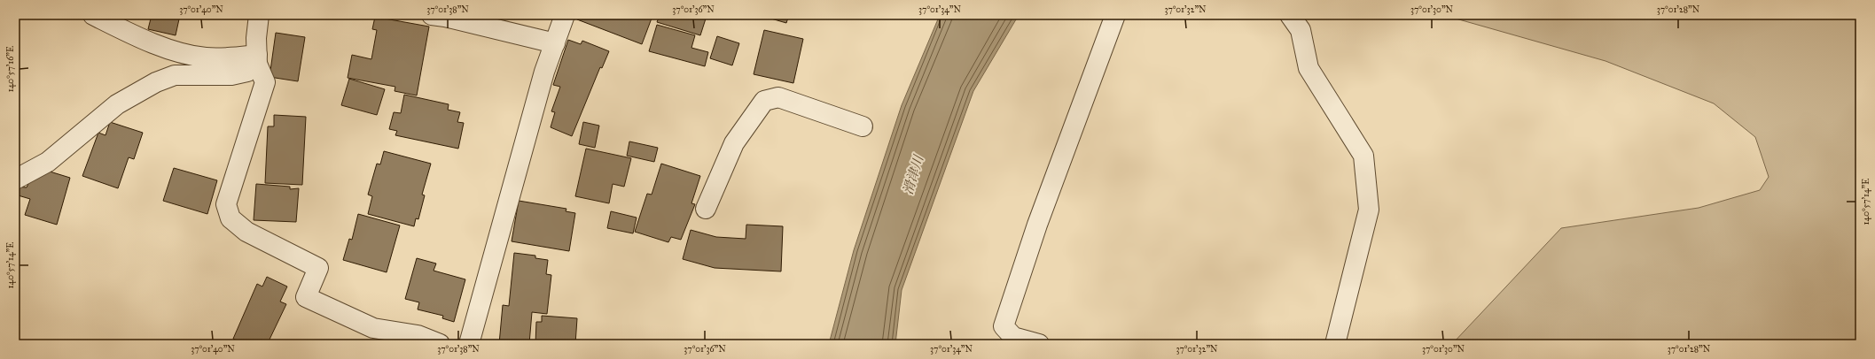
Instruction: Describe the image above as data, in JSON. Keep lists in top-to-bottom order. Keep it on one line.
{"water":["滑津川"],"coordinates":["37°01'40\"N","37°01'38\"N","37°01'36\"N","37°01'34\"N","37°01'32\"N","37°01'30\"N","37°01'28\"N","140°57'16\"E","140°57'14\"E"]}
